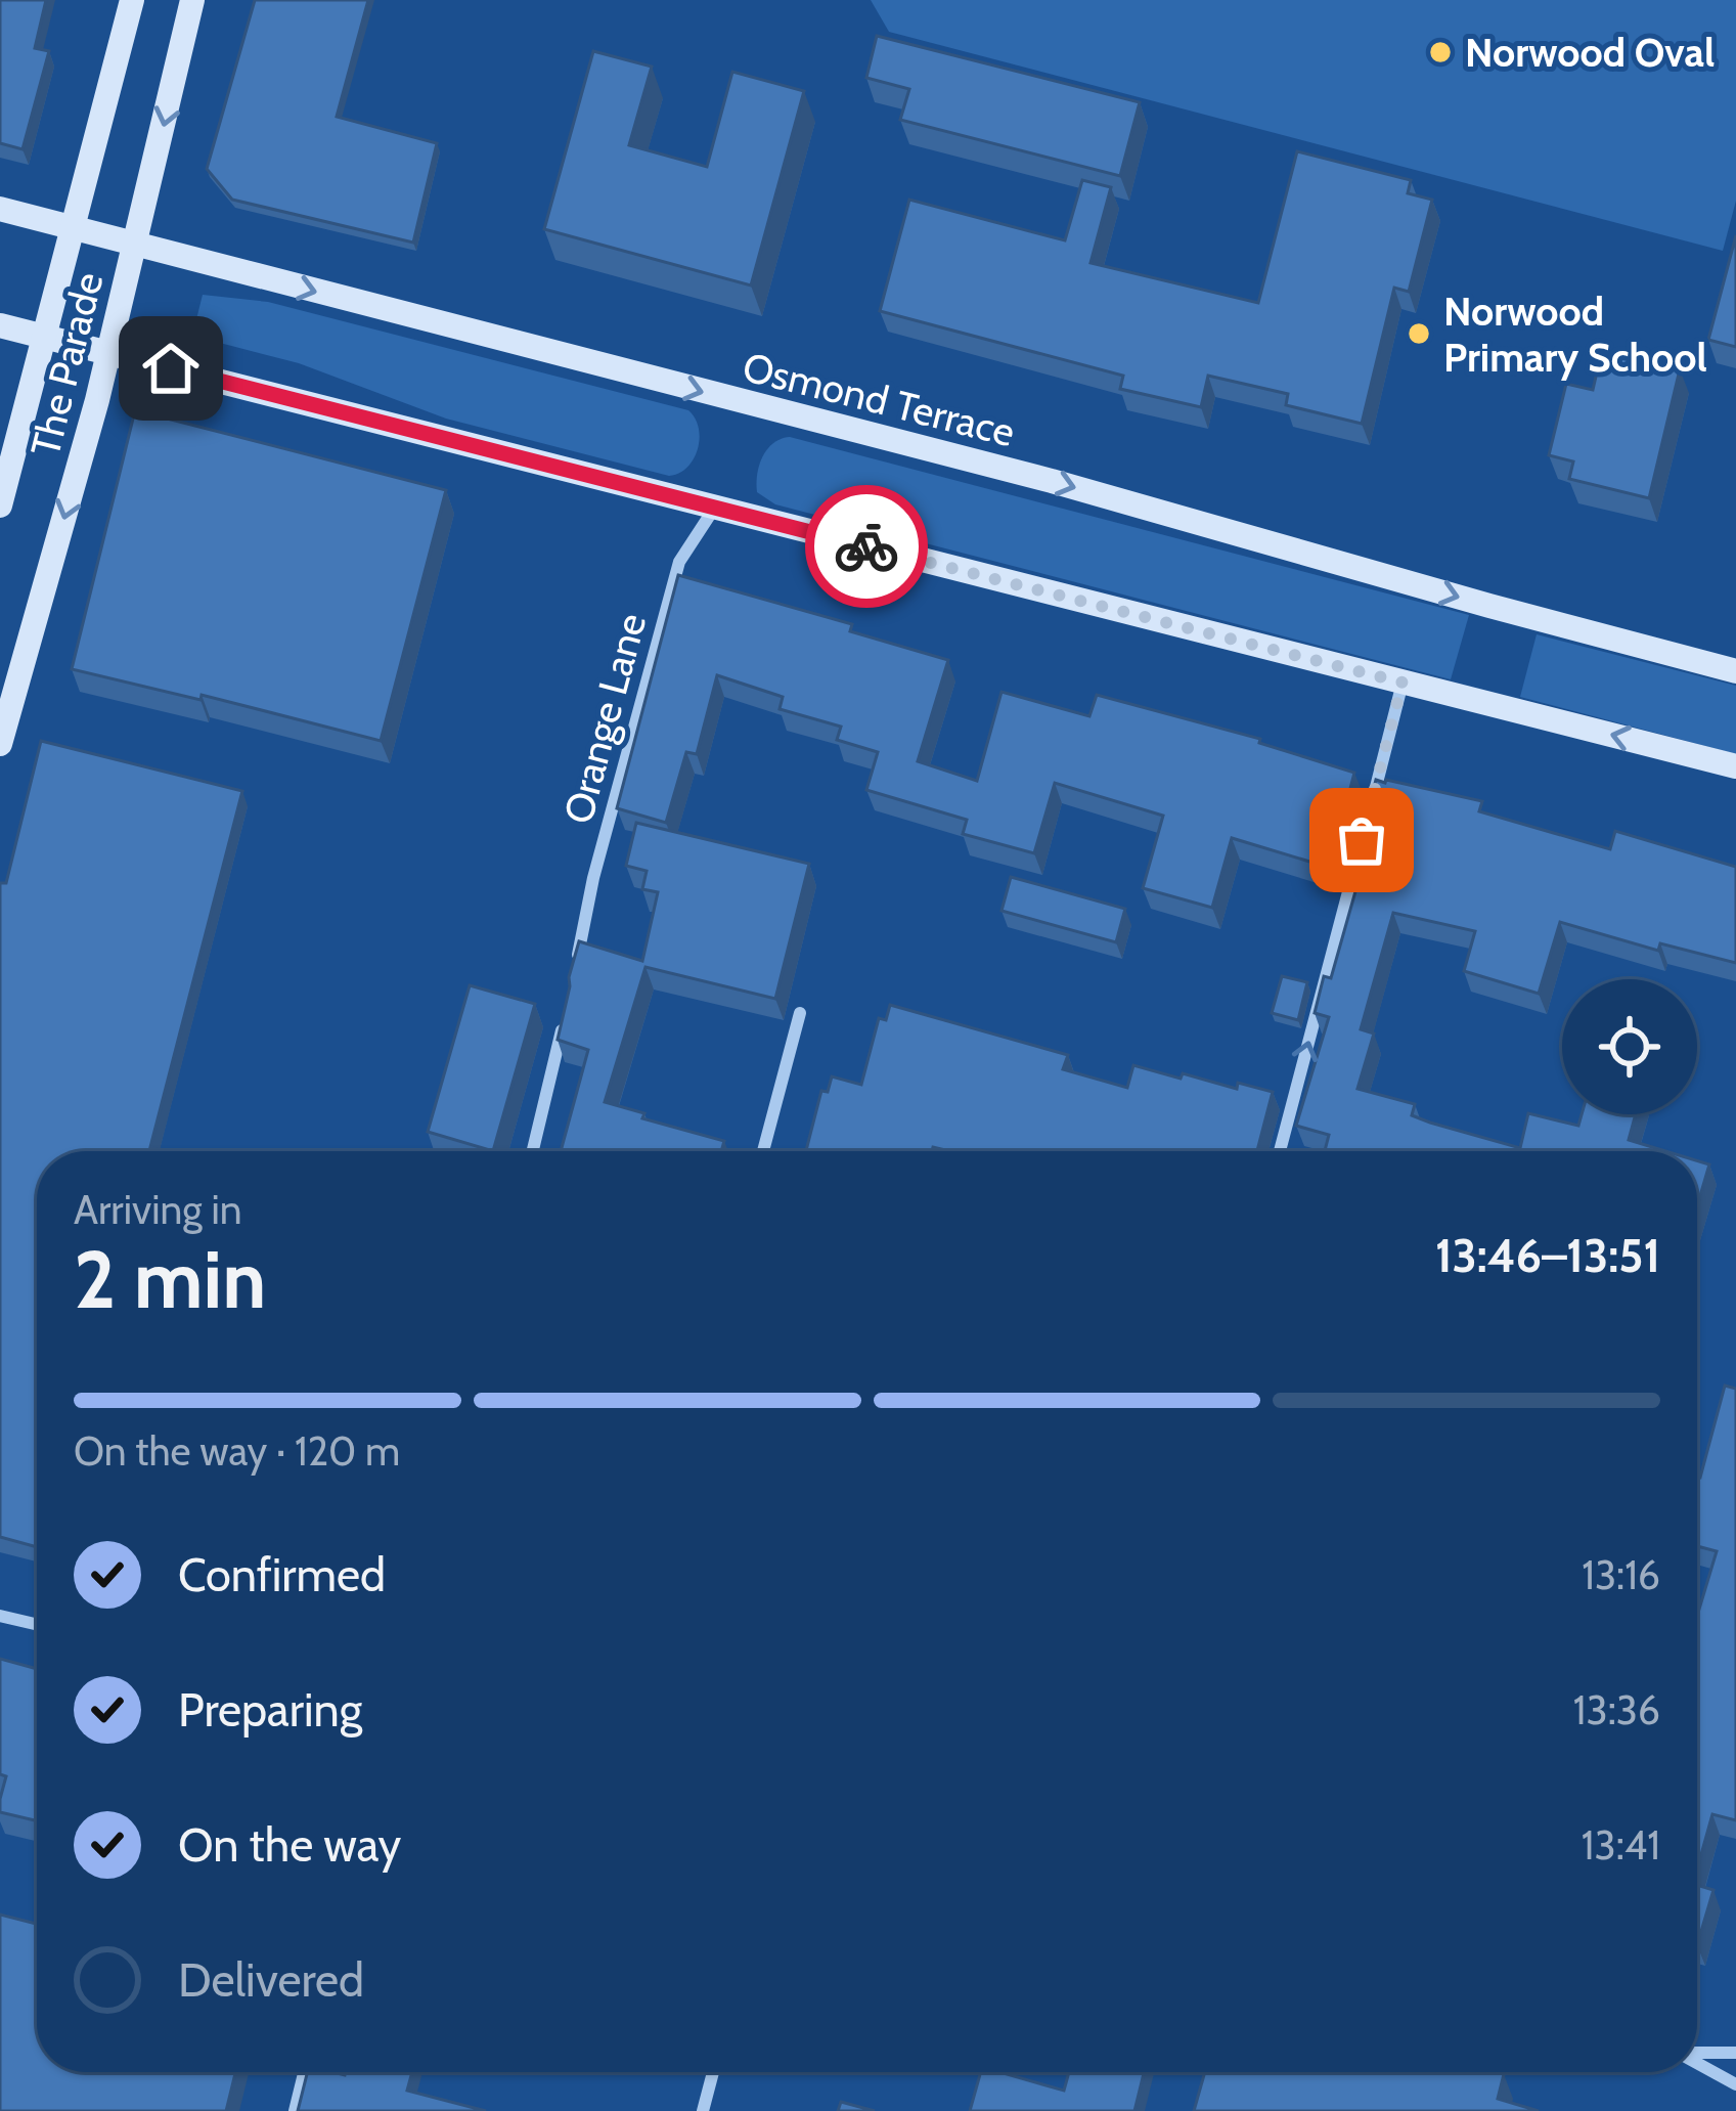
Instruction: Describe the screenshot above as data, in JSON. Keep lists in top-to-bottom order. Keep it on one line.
{"streets":{"street":["The Parade","Osmond Terrace","Orange Lane"]},"crossings":[["The Parade","Osmond Terrace"]],"places":["Norwood Oval","Norwood Primary School"],"page":{"heading":["2 min","Arriving in","13:46–13:51"],"bar":"On the way · 120 m","list":[["Confirmed","13:16"],["Preparing","13:36"],["On the way","13:41"],"Delivered"]}}
